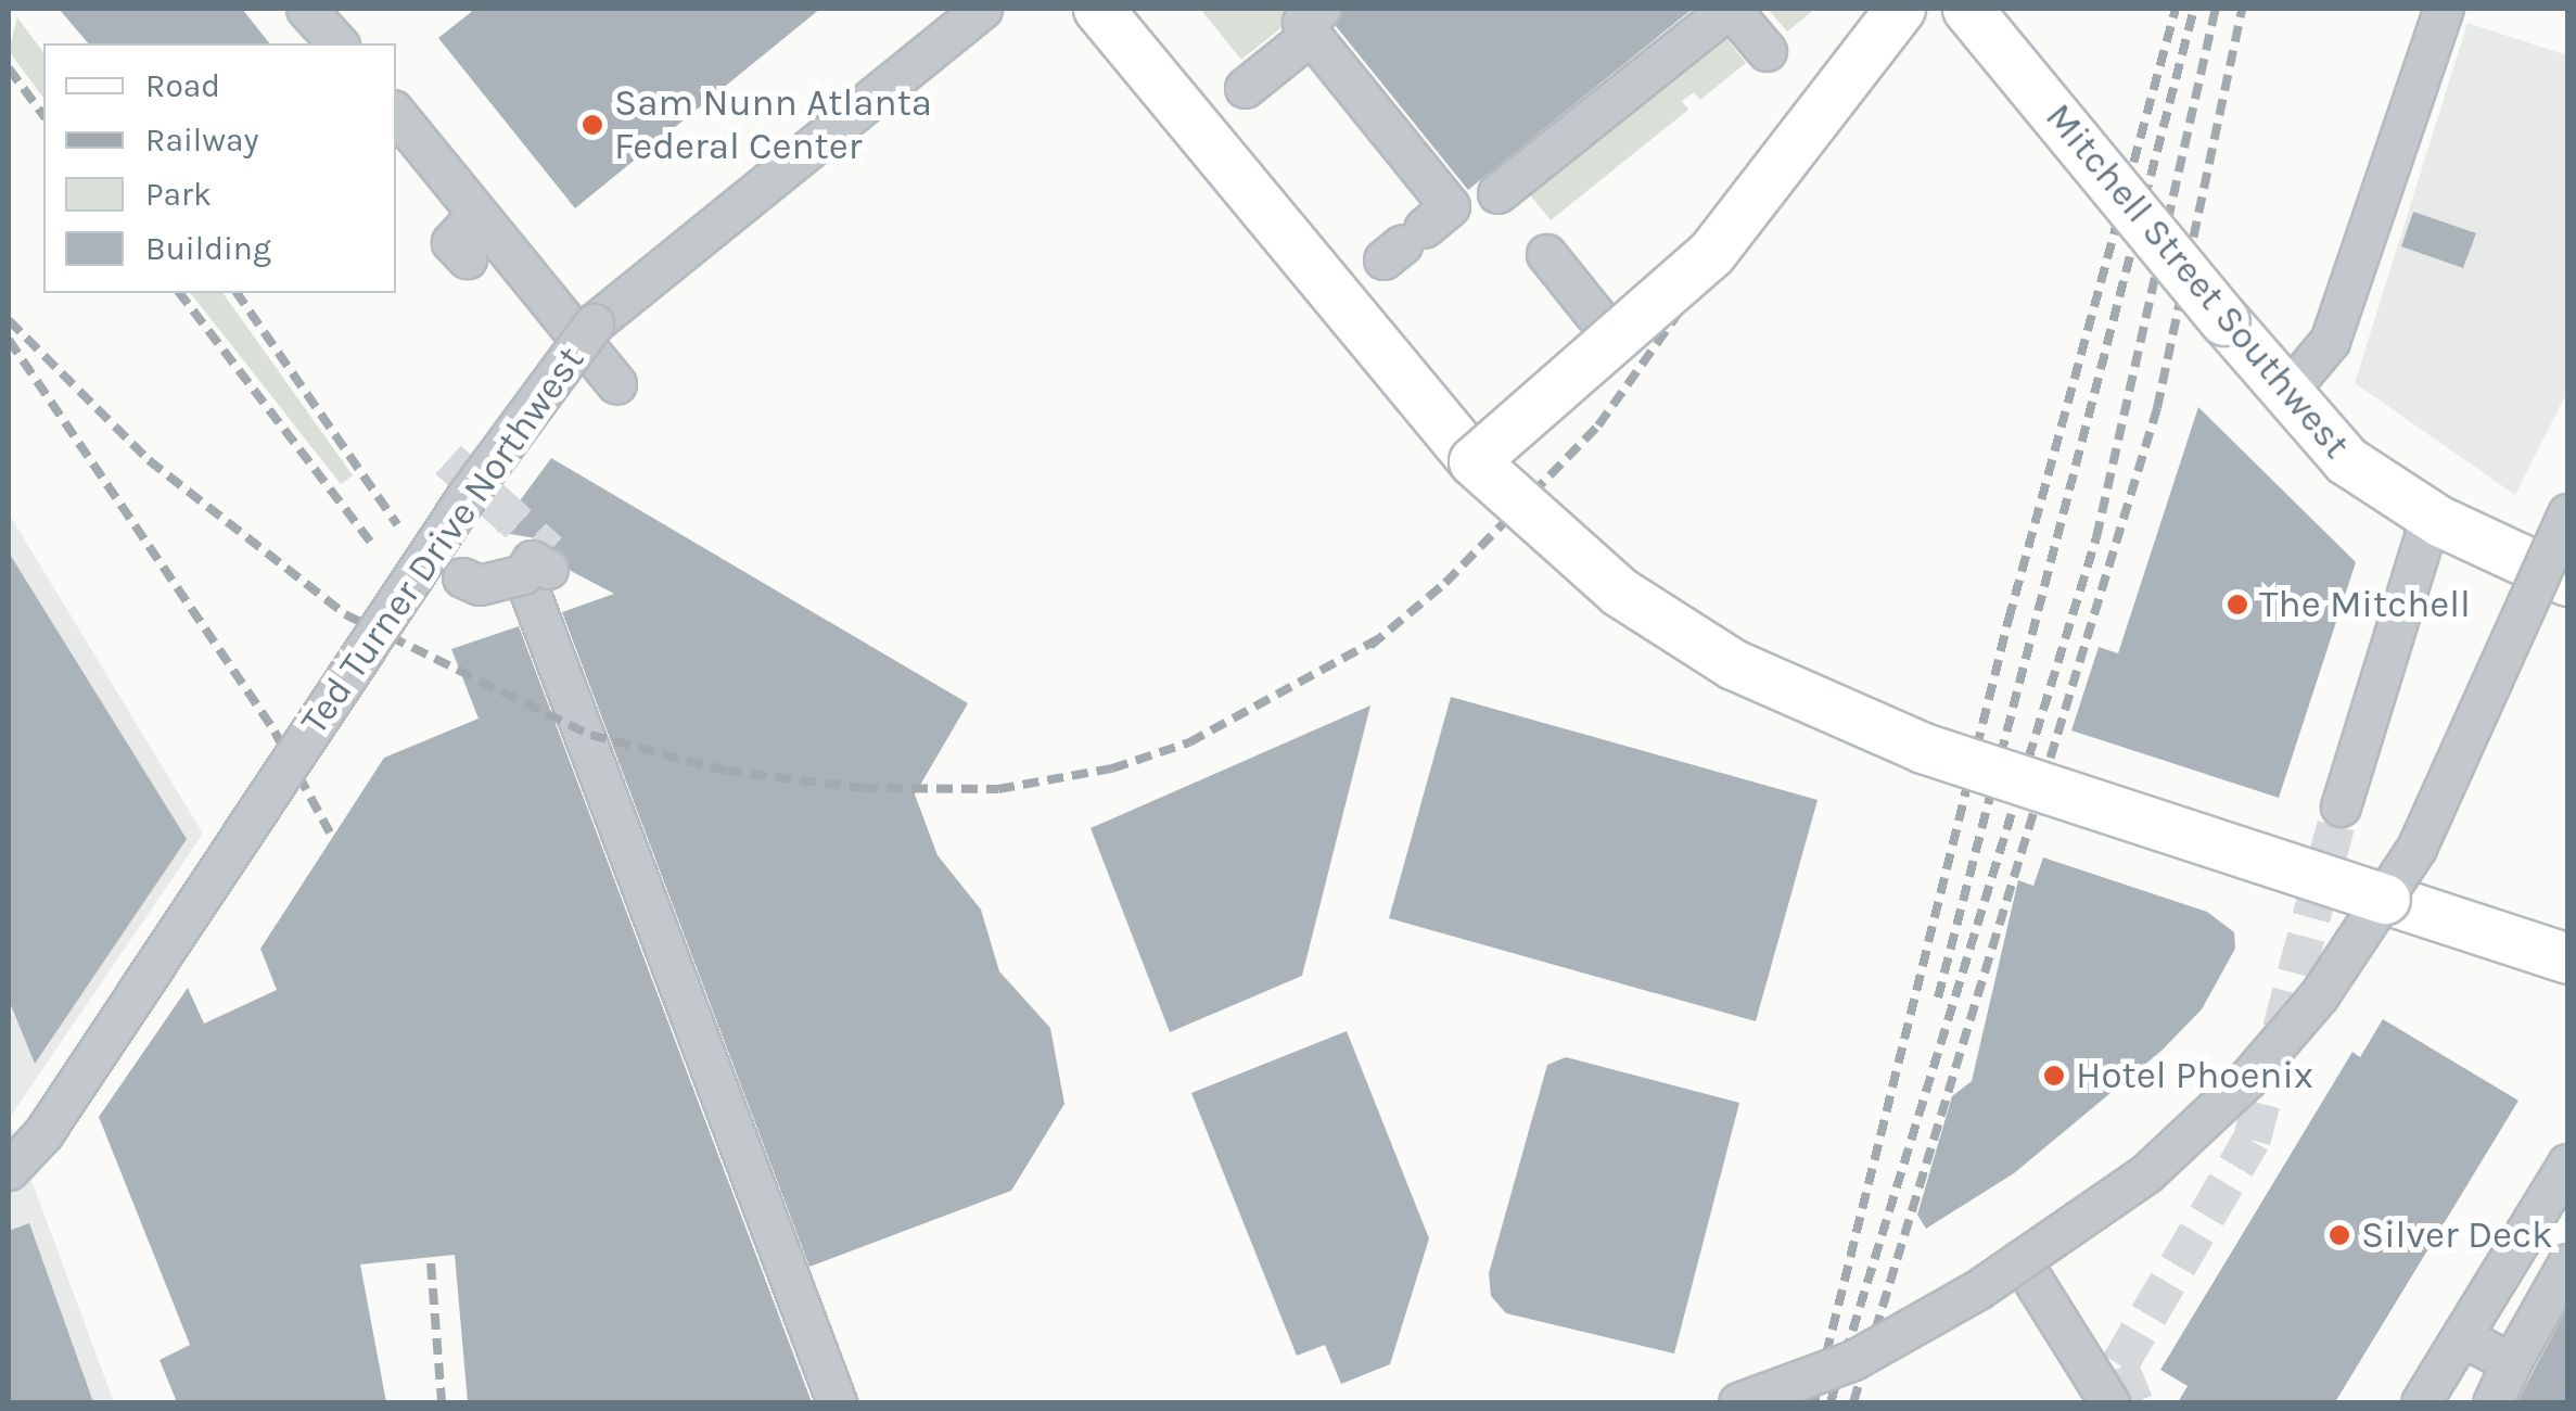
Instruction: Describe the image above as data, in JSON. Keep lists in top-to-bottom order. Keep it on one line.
{"streets":{"main road":["Mitchell Street Southwest"],"street":["Ted Turner Drive Northwest"]},"places":["Sam Nunn Atlanta Federal Center","The Mitchell","Hotel Phoenix","Silver Deck"],"legend":["Road","Railway","Park","Building"]}
